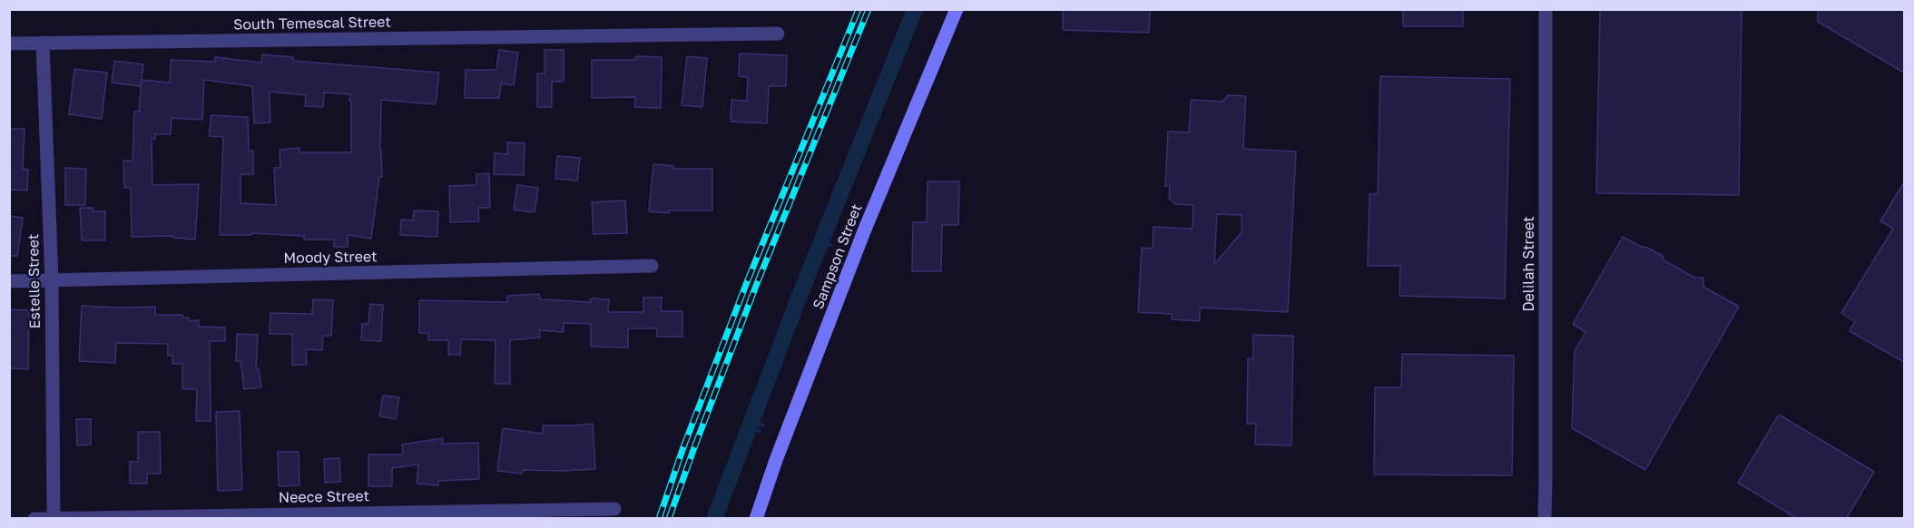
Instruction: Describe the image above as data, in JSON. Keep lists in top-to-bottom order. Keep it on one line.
{"streets":{"street":["South Temescal Street","Sampson Street","Moody Street","Delilah Street","Estelle Street","Neece Street"]},"crossings":[["South Temescal Street","Estelle Street"],["Moody Street","Estelle Street"],["Estelle Street","Neece Street"]]}
